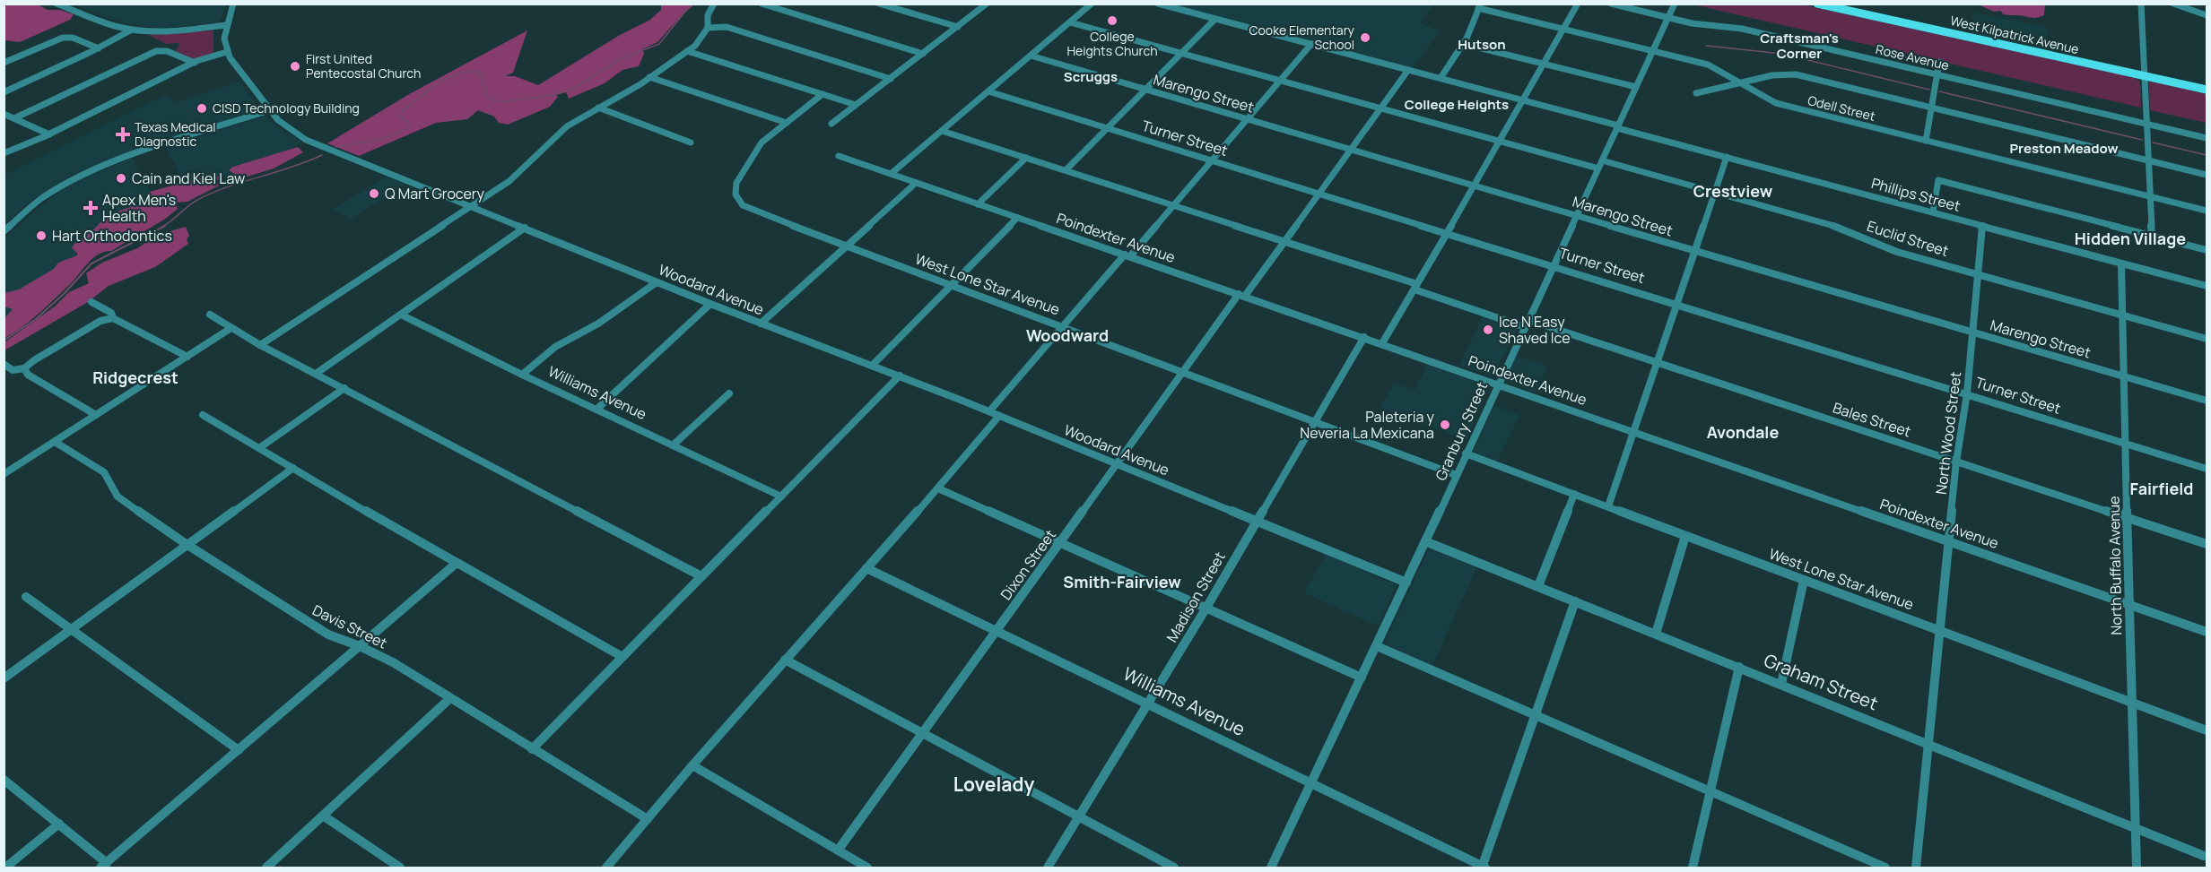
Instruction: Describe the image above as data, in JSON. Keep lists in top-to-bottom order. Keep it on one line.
{"streets":{"main road":["West Kilpatrick Avenue"],"street":["Rose Avenue","Marengo Street","Odell Street","Turner Street","Phillips Street","Poindexter Avenue","Euclid Street","West Lone Star Avenue","Woodard Avenue","Williams Avenue","Bales Street","Granbury Street","North Wood Street","Dixon Street","North Buffalo Avenue","Madison Street","Davis Street","Graham Street"]},"crossings":[["Rose Avenue","Granbury Street"],["Marengo Street","Granbury Street"],["Marengo Street","North Wood Street"],["Marengo Street","Dixon Street"],["Marengo Street","North Buffalo Avenue"],["Odell Street","Granbury Street"],["Turner Street","Granbury Street"],["Turner Street","North Wood Street"],["Turner Street","Dixon Street"],["Turner Street","North Buffalo Avenue"],["Phillips Street","Granbury Street"],["Phillips Street","North Wood Street"],["Phillips Street","Dixon Street"],["Phillips Street","North Buffalo Avenue"],["Poindexter Avenue","Granbury Street"],["Poindexter Avenue","North Wood Street"],["Poindexter Avenue","Dixon Street"],["Poindexter Avenue","North Buffalo Avenue"],["Poindexter Avenue","Madison Street"],["Euclid Street","Granbury Street"],["Euclid Street","North Wood Street"],["Euclid Street","Dixon Street"],["Euclid Street","North Buffalo Avenue"],["West Lone Star Avenue","Granbury Street"],["West Lone Star Avenue","North Wood Street"],["West Lone Star Avenue","Dixon Street"],["West Lone Star Avenue","North Buffalo Avenue"],["West Lone Star Avenue","Madison Street"],["Woodard Avenue","Granbury Street"],["Woodard Avenue","Dixon Street"],["Woodard Avenue","Madison Street"],["Williams Avenue","Granbury Street"],["Williams Avenue","Dixon Street"],["Williams Avenue","Madison Street"],["Bales Street","Granbury Street"],["Bales Street","North Wood Street"],["Bales Street","Dixon Street"],["Bales Street","North Buffalo Avenue"],["Granbury Street","Graham Street"],["North Wood Street","Graham Street"],["North Buffalo Avenue","Graham Street"]],"districts":["Craftsman's Corner","Hutson","Scruggs","College Heights","Preston Meadow","Crestview","Hidden Village","Woodward","Ridgecrest","Avondale","Fairfield","Smith-Fairview","Lovelady"],"places":{"other":["College Heights Church","Cooke Elementary School","First United Pentecostal Church","CISD Technology Building","Cain and Kiel Law","Q Mart Grocery","Hart Orthodontics","Ice N Easy Shaved Ice","Paleteria y Neveria La Mexicana"],"health":["Texas Medical Diagnostic","Apex Men's Health"]}}
